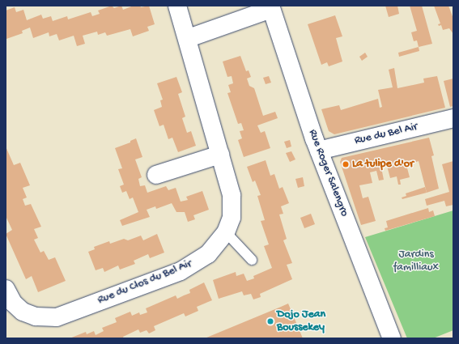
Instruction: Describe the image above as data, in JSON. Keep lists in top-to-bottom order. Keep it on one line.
{"streets":{"street":["Rue du Bel Air","Rue Roger Salengro","Rue du Clos du Bel Air"]},"crossings":[["Rue du Bel Air","Rue Roger Salengro"]],"parks":["Jardins familliaux"],"places":["La tulipe d'or","Dojo Jean Boussekey"]}
